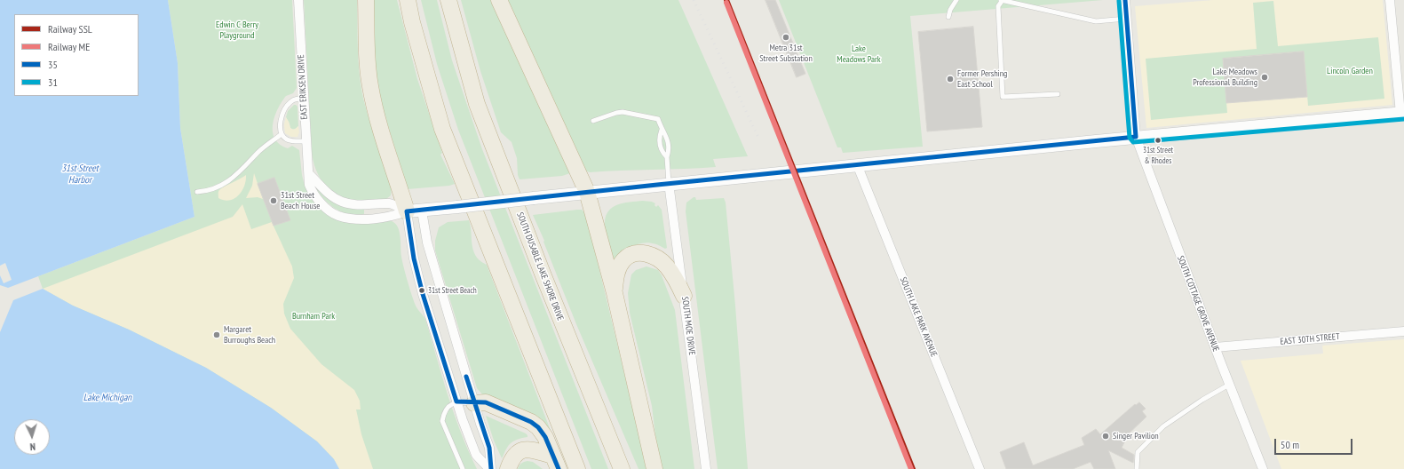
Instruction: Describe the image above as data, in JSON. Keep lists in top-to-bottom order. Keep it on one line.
{"streets":{"highway":["SOUTH DUSABLE LAKE SHORE DRIVE"],"street":["EAST ERIKSEN DRIVE","SOUTH COTTAGE GROVE AVENUE","SOUTH LAKE PARK AVENUE","SOUTH MOE DRIVE","EAST 30TH STREET"]},"crossings":[["SOUTH COTTAGE GROVE AVENUE","EAST 30TH STREET"]],"water":["31st Street Harbor","Lake Michigan"],"parks":["Edwin C Berry Playground","Lake Meadows Park","Lincoln Garden","Burnham Park"],"places":["Metra 31st Street Substation","Lake Meadows Professional Building","Former Pershing East School","31st Street & Rhodes","31st Street Beach House","31st Street Beach","Margaret Burroughs Beach","Singer Pavilion"],"lines":["rail line SSL","transit line 35","transit line 31","rail line ME"],"legend":["Railway SSL","Railway ME","35","31"],"scale_bar":"50 m","north":"bottom"}
